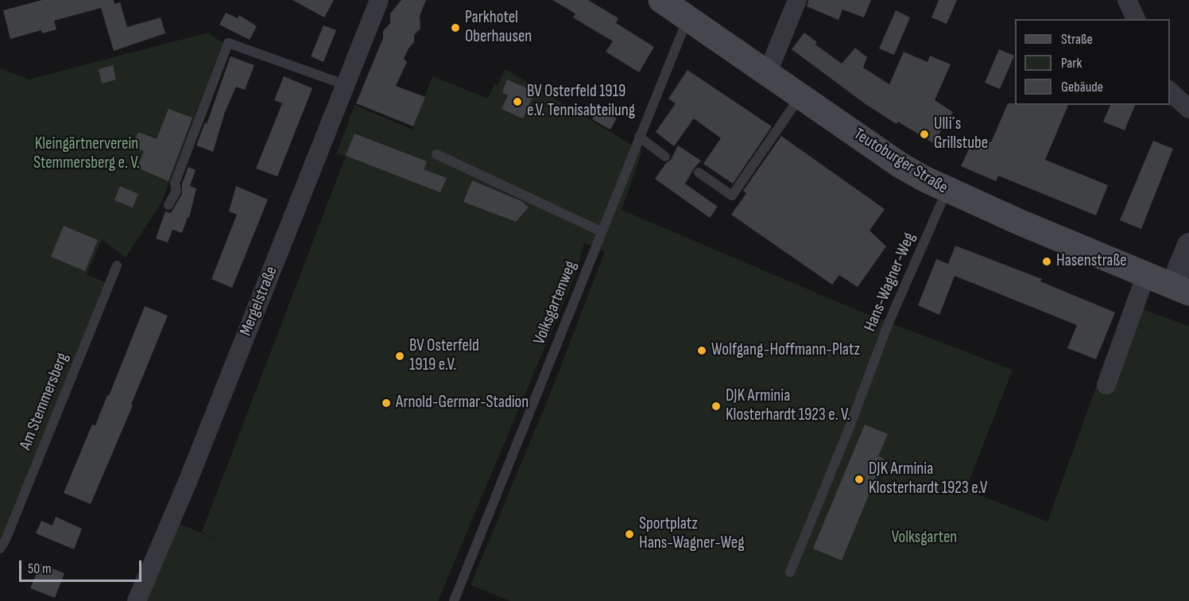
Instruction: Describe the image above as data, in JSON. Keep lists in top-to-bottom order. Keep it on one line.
{"streets":{"main road":["Teutoburger Straße"],"street":["Mergelstraße"],"lane":["Hans-Wagner-Weg","Volksgartenweg","Am Stemmersberg"]},"crossings":[["Teutoburger Straße","Hans-Wagner-Weg"],["Teutoburger Straße","Volksgartenweg"]],"parks":["Kleingärtnerverein Stemmersberg e. V.","Volksgarten"],"places":["Parkhotel Oberhausen","BV Osterfeld 1919 e.V. Tennisabteilung","Ulli´s Grillstube","Hasenstraße","Wolfgang-Hoffmann-Platz","BV Osterfeld 1919 e.V.","Arnold-Germar-Stadion","DJK Arminia Klosterhardt 1923 e. V.","DJK Arminia Klosterhardt 1923 e.V","Sportplatz Hans-Wagner-Weg"],"legend":["Straße","Park","Gebäude"],"scale_bar":"50 m"}
